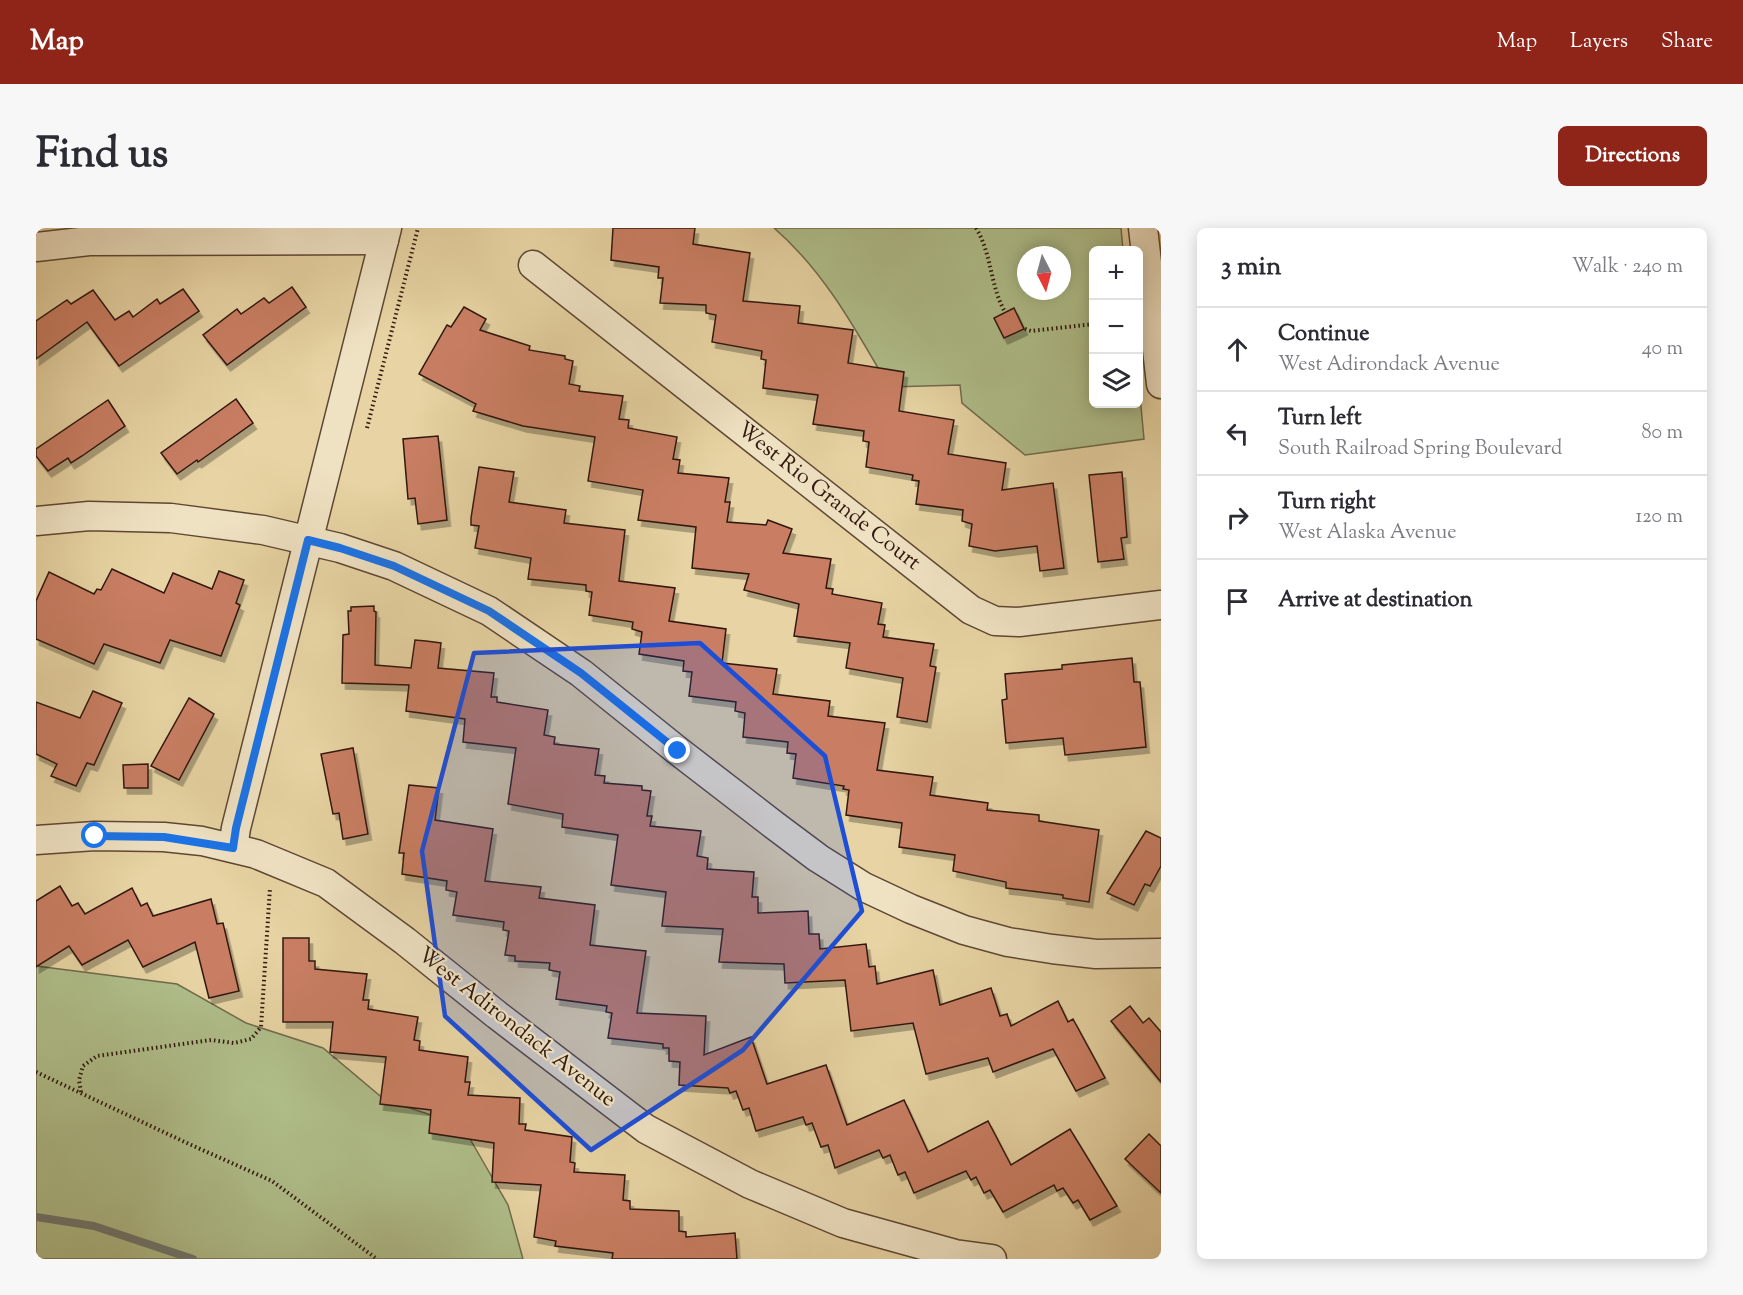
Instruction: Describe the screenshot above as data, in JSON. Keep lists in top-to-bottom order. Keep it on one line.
{"streets":{"street":["West Rio Grande Court","West Adirondack Avenue"]},"north":"bottom","page":{"header":"Map","nav":["Map","Layers","Share"],"title":"Find us","buttons":"Directions","heading":["3 min","Walk · 240 m"],"map_buttons":["+","−"],"list":[["Continue","West Adirondack Avenue","40 m"],["Turn left","South Railroad Spring Boulevard","80 m"],["Turn right","West Alaska Avenue","120 m"],"Arrive at destination"]}}
